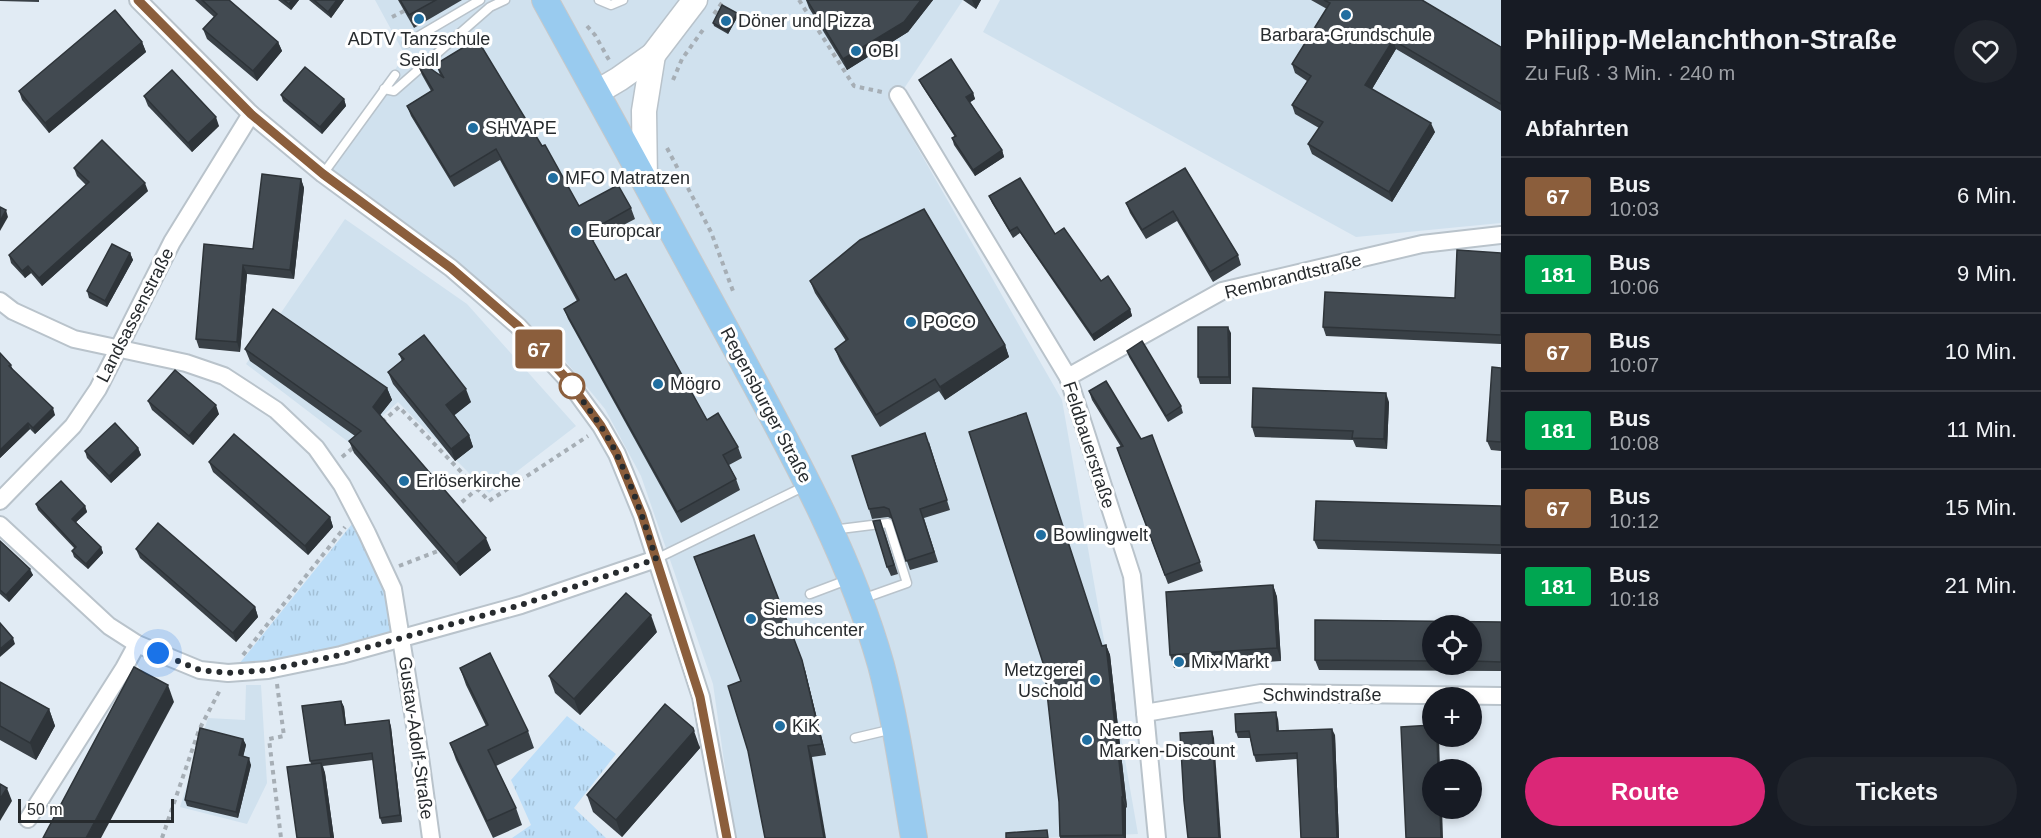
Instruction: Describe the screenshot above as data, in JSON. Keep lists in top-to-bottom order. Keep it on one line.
{"streets":{"main road":["Regensburger Straße"],"street":["Rembrandtstraße","Landsassenstraße","Feldbauerstraße","Schwindstraße","Gustav-Adolf-Straße"]},"crossings":[["Rembrandtstraße","Feldbauerstraße"],["Landsassenstraße","Gustav-Adolf-Straße"],["Feldbauerstraße","Schwindstraße"]],"places":["Barbara-Grundschule","ADTV Tanzschule Seidl","Döner und Pizza","OBI","SHVAPE","MFO Matratzen","Europcar","POCO","Mögro","Erlöserkirche","Bowlingwelt","Siemes Schuhcenter","Mix Markt","Metzgerei Uschold","KiK","Netto Marken-Discount"],"lines":["bus line 67"],"scale_bar":"50 m","page":{"on_map":"67","heading":[["Philipp-Melanchthon-Straße","Zu Fuß · 3 Min. · 240 m"],"Abfahrten"],"list":[{"mark":"67","name":"Bus","note":"10:03","value":"6 Min."},{"mark":"181","name":"Bus","note":"10:06","value":"9 Min."},{"mark":"67","name":"Bus","note":"10:07","value":"10 Min."},{"mark":"181","name":"Bus","note":"10:08","value":"11 Min."},{"mark":"67","name":"Bus","note":"10:12","value":"15 Min."},{"mark":"181","name":"Bus","note":"10:18","value":"21 Min."}],"map_buttons":["+","−"],"buttons":["Route","Tickets"],"scale":"50 m"}}
